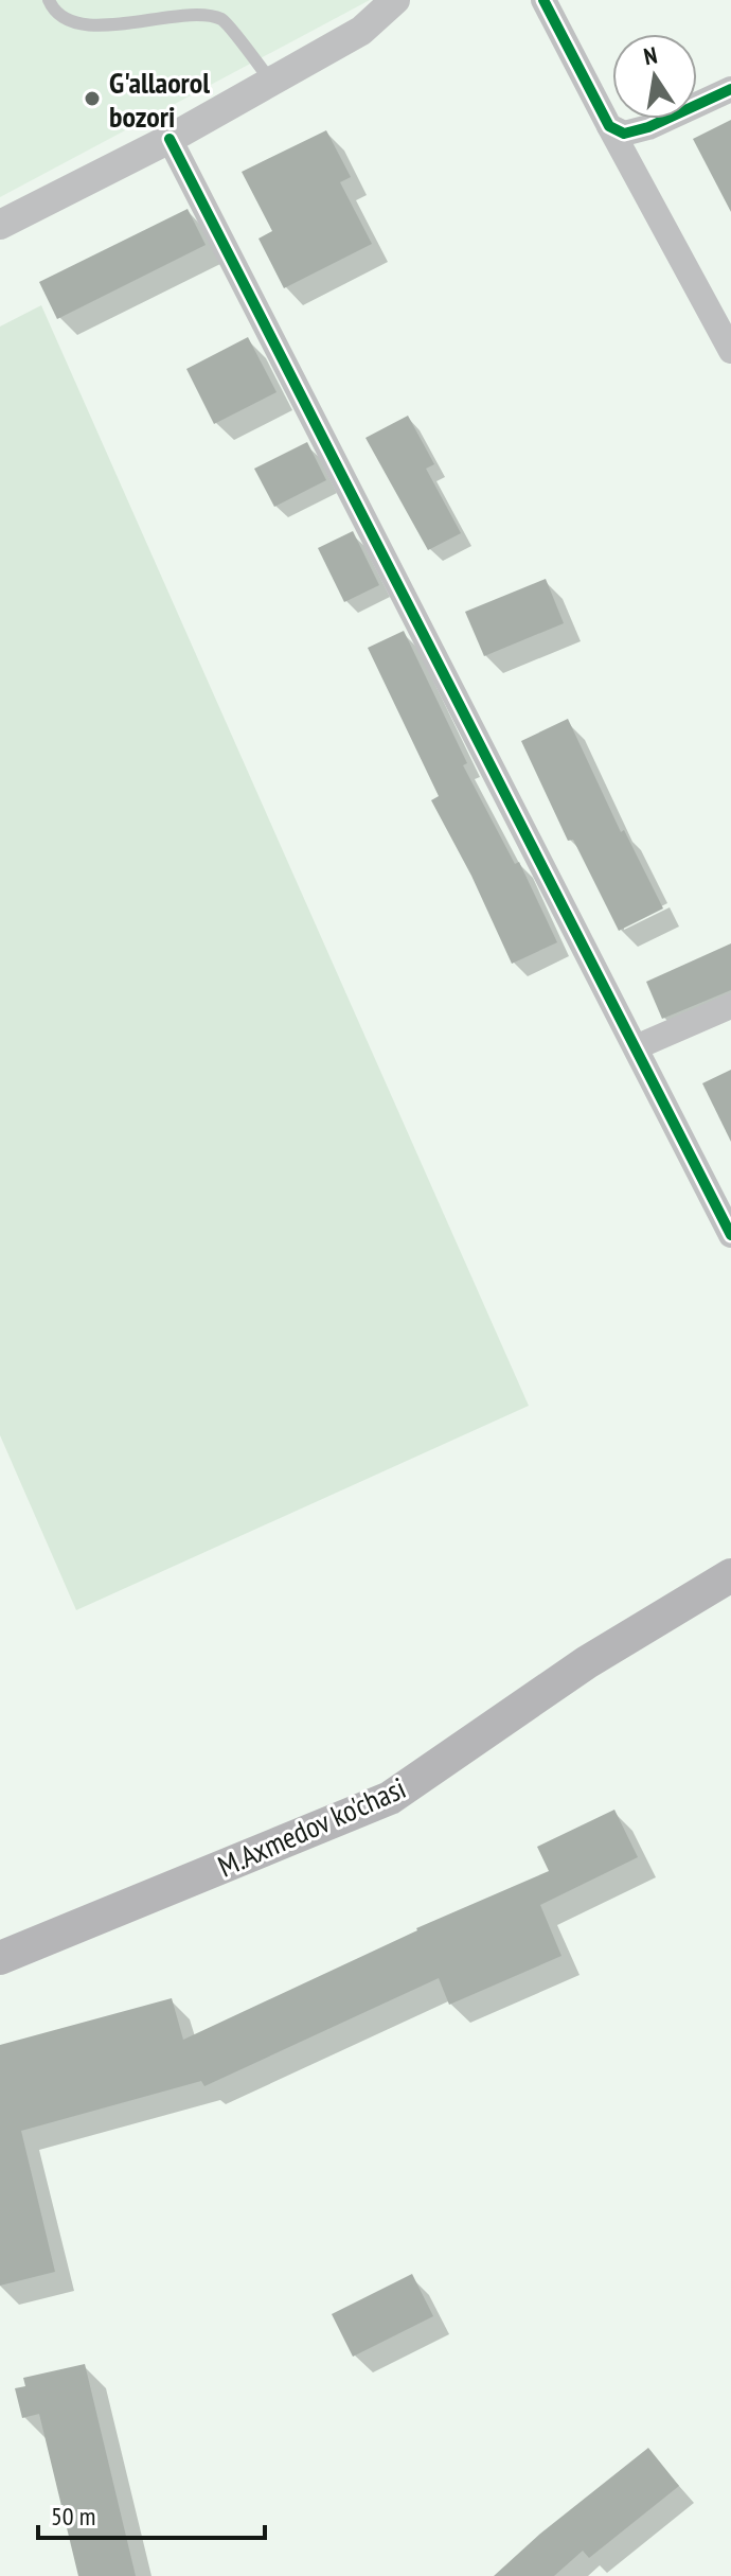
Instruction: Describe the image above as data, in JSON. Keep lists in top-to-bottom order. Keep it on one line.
{"streets":{"main road":["M.Axmedov ko'chasi"]},"places":["G'allaorol bozori"],"scale_bar":"50 m","north":"top"}
